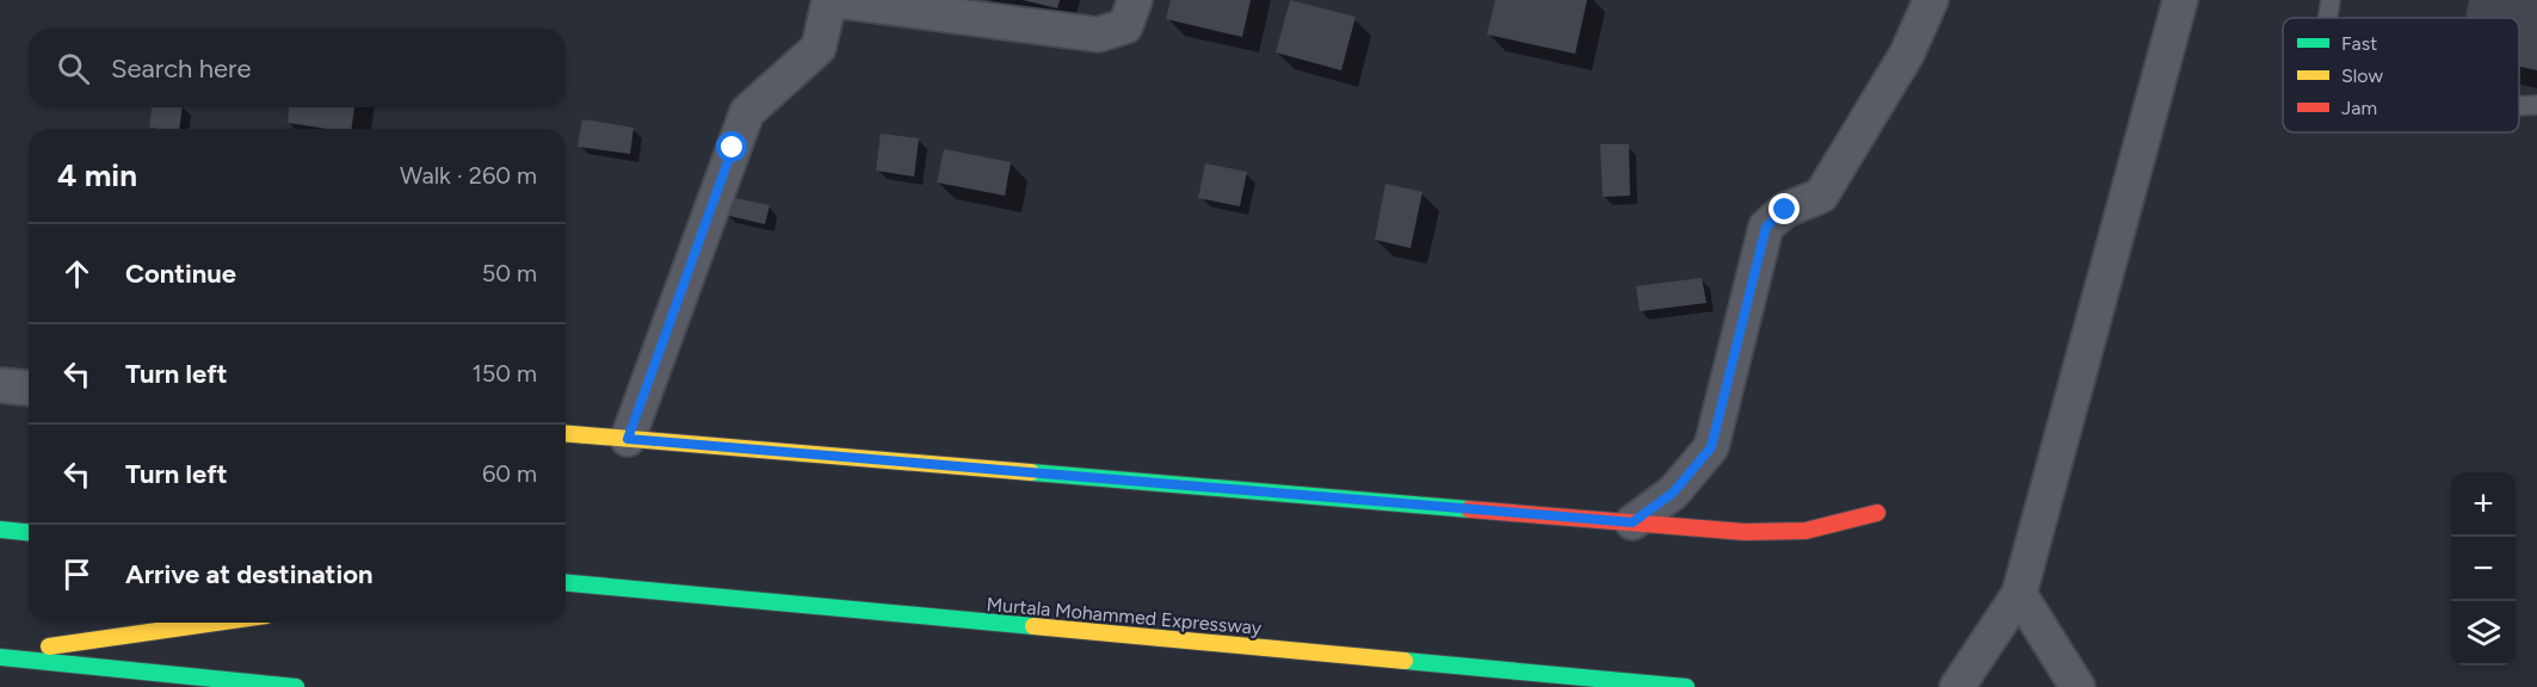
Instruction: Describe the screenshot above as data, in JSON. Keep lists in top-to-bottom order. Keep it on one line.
{"streets":{"main road":["Murtala Mohammed Expressway"]},"legend":["Fast","Slow","Jam"],"page":{"search":"Search here","heading":["4 min","Walk · 260 m"],"list":[["Continue","50 m"],["Turn left","150 m"],["Turn left","60 m"],"Arrive at destination"],"map_buttons":["+","−"]}}
